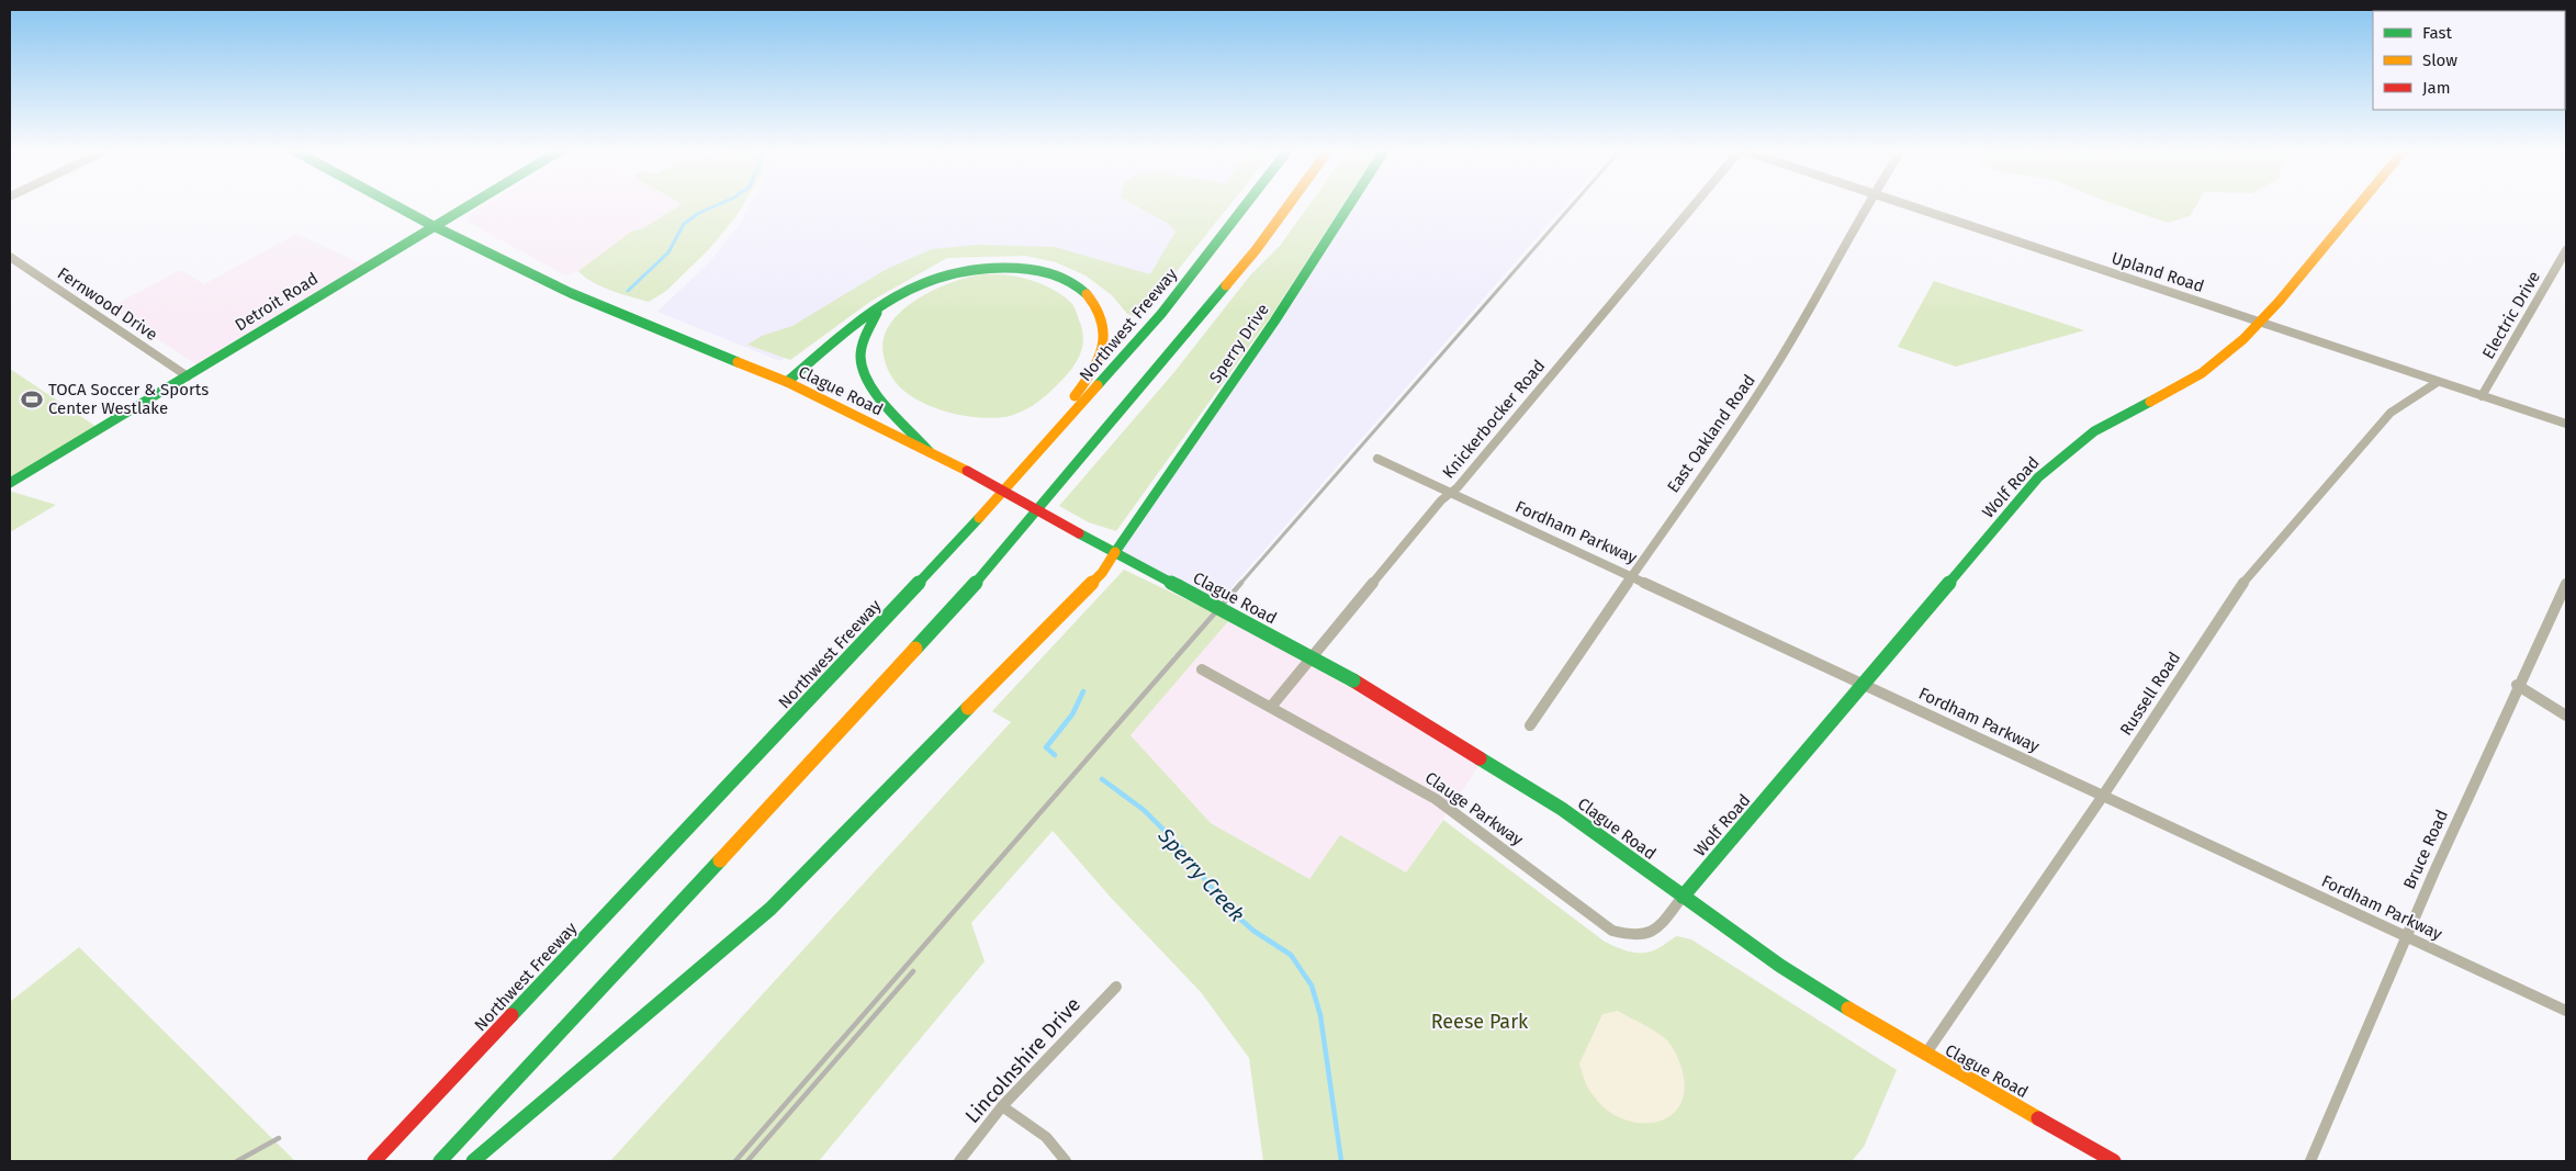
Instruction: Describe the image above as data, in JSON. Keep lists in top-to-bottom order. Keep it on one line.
{"streets":{"main road":["Detroit Road","Northwest Freeway","Sperry Drive","Clague Road","Wolf Road"],"street":["Upland Road","Fernwood Drive","Electric Drive","Knickerbocker Road","East Oakland Road","Fordham Parkway","Russell Road","Clauge Parkway","Bruce Road","Lincolnshire Drive"]},"crossings":[["Upland Road","Electric Drive"],["Upland Road","Wolf Road"],["Upland Road","Russell Road"],["Detroit Road","Fernwood Drive"],["Detroit Road","Clague Road"],["Sperry Drive","Clague Road"],["Clague Road","Wolf Road"],["Clague Road","Russell Road"],["Clague Road","Clauge Parkway"],["Knickerbocker Road","Fordham Parkway"],["Knickerbocker Road","Clauge Parkway"],["East Oakland Road","Fordham Parkway"],["Wolf Road","Fordham Parkway"],["Wolf Road","Clauge Parkway"],["Fordham Parkway","Russell Road"],["Fordham Parkway","Bruce Road"]],"water":["Sperry Creek"],"parks":["Reese Park"],"places":{"sports":["TOCA Soccer & Sports Center Westlake"]},"legend":["Fast","Slow","Jam"]}
